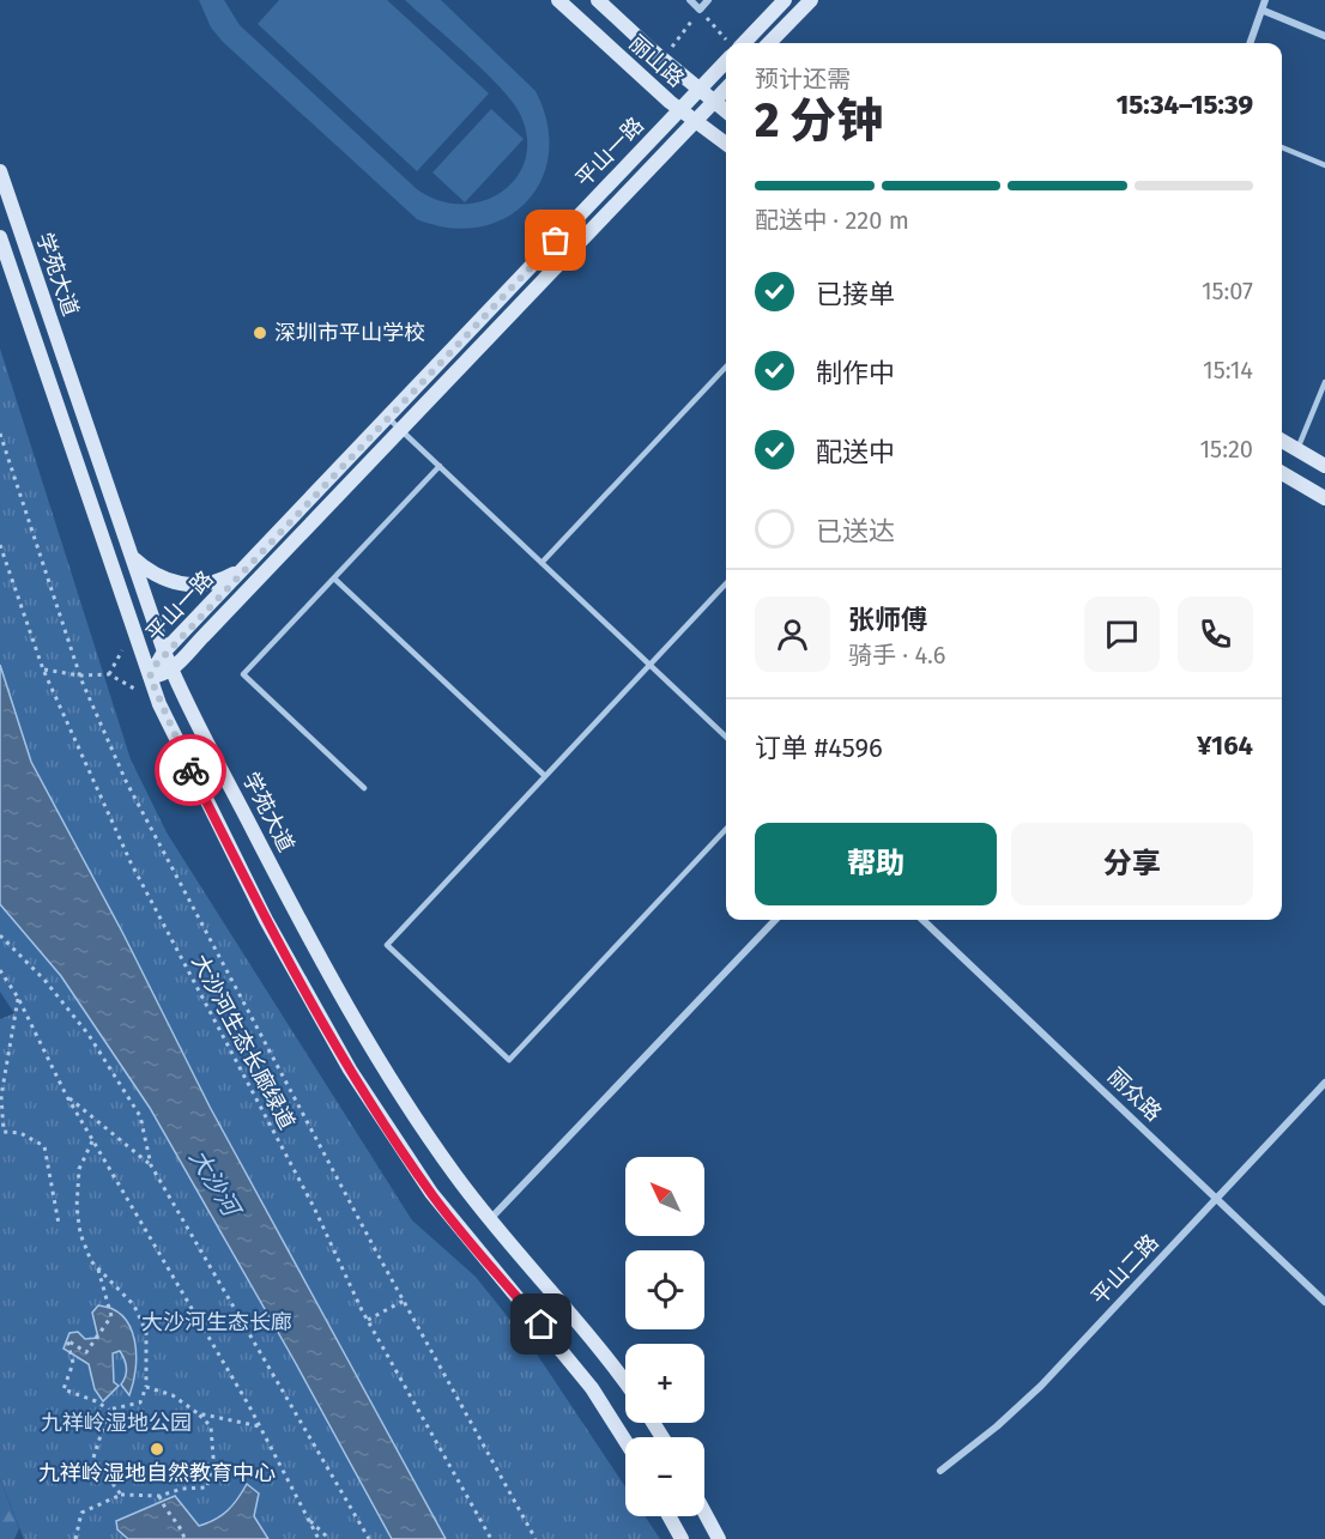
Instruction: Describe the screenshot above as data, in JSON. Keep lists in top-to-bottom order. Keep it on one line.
{"streets":{"street":["丽山路","平山一路","学苑大道","丽众路","平山二路"],"path":["大沙河生态长廊绿道"]},"crossings":[["丽山路","平山一路"],["平山一路","学苑大道"],["丽众路","平山二路"]],"water":["大沙河"],"parks":["大沙河生态长廊","九祥岭湿地公园"],"places":["深圳市平山学校","九祥岭湿地自然教育中心"],"north":"top left","page":{"heading":["2 分钟","预计还需","15:34–15:39"],"panel":["张师傅","骑手 · 4.6","订单 #4596","¥164"],"bar":"配送中 · 220 m","list":[["已接单","15:07"],["制作中","15:14"],["配送中","15:20"],"已送达"],"buttons":["帮助","分享"],"map_buttons":["+","−"]}}
